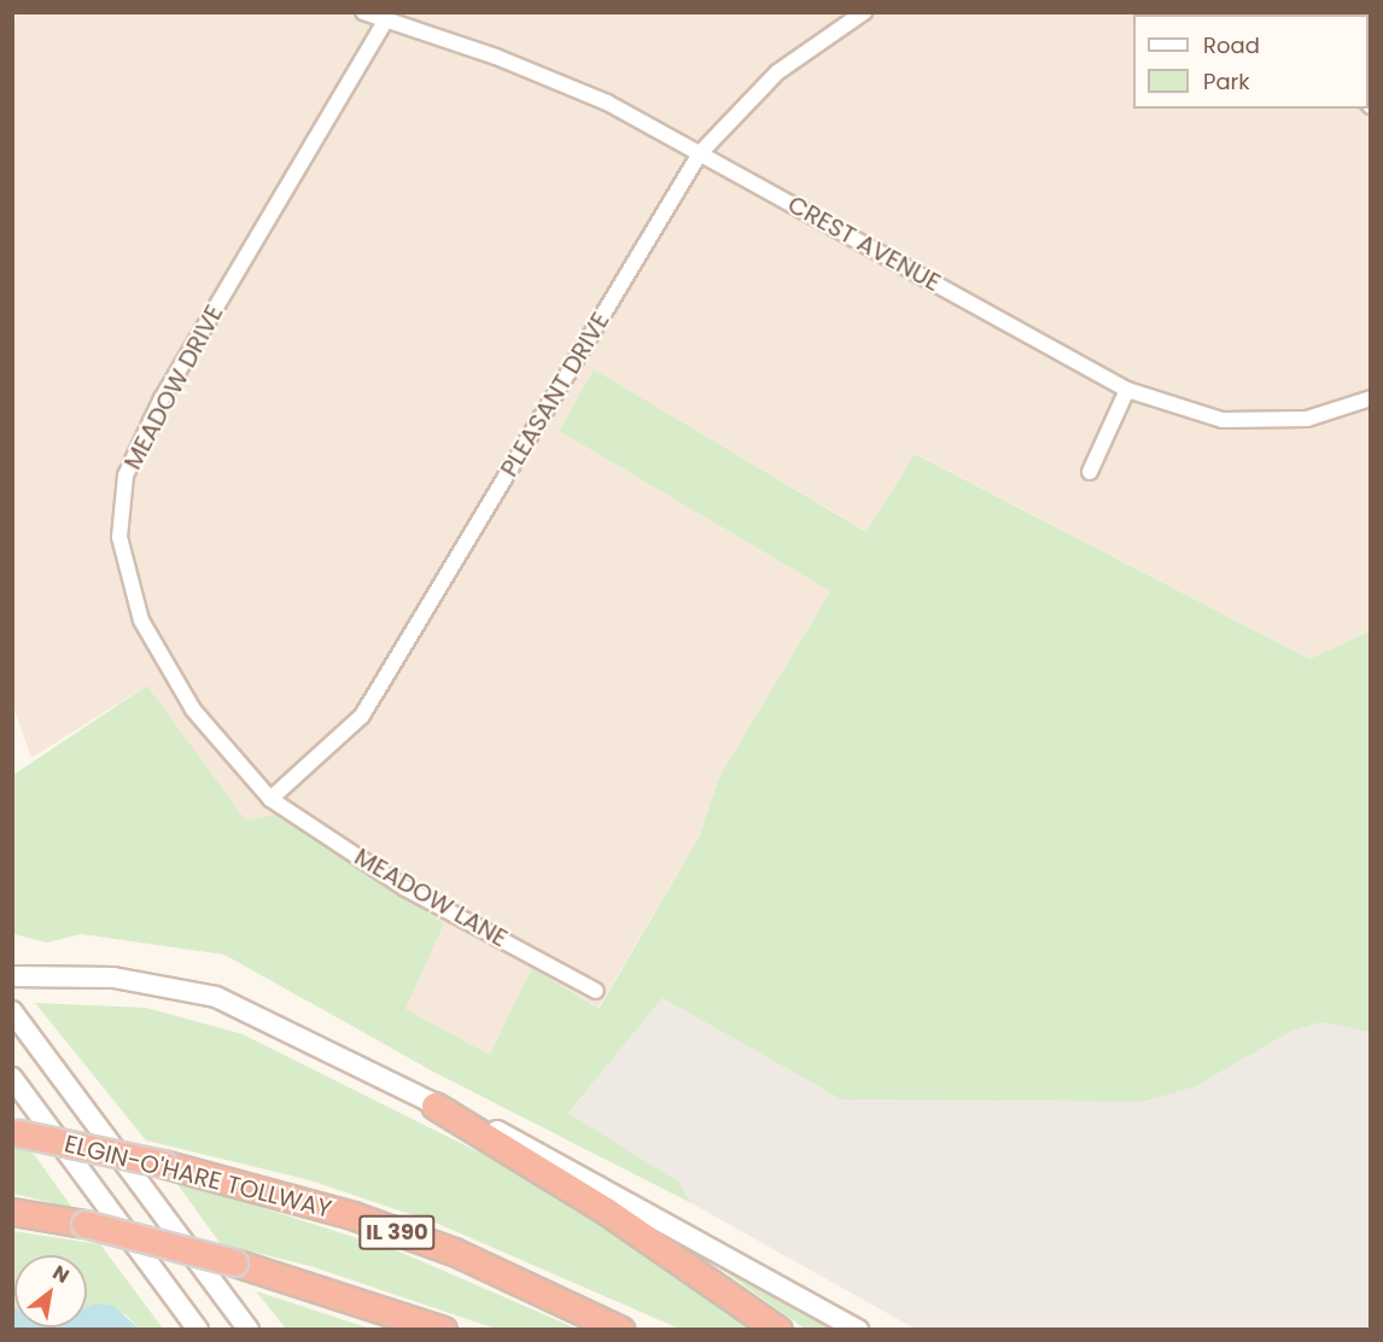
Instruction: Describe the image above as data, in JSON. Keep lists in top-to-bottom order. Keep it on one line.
{"streets":{"highway":["ELGIN-O'HARE TOLLWAY","IL 390"],"street":["CREST AVENUE","MEADOW DRIVE","PLEASANT DRIVE","MEADOW LANE"]},"crossings":[["CREST AVENUE","MEADOW DRIVE"],["CREST AVENUE","PLEASANT DRIVE"],["MEADOW DRIVE","PLEASANT DRIVE"],["MEADOW DRIVE","MEADOW LANE"],["PLEASANT DRIVE","MEADOW LANE"]],"legend":["Road","Park"],"north":"top right"}
